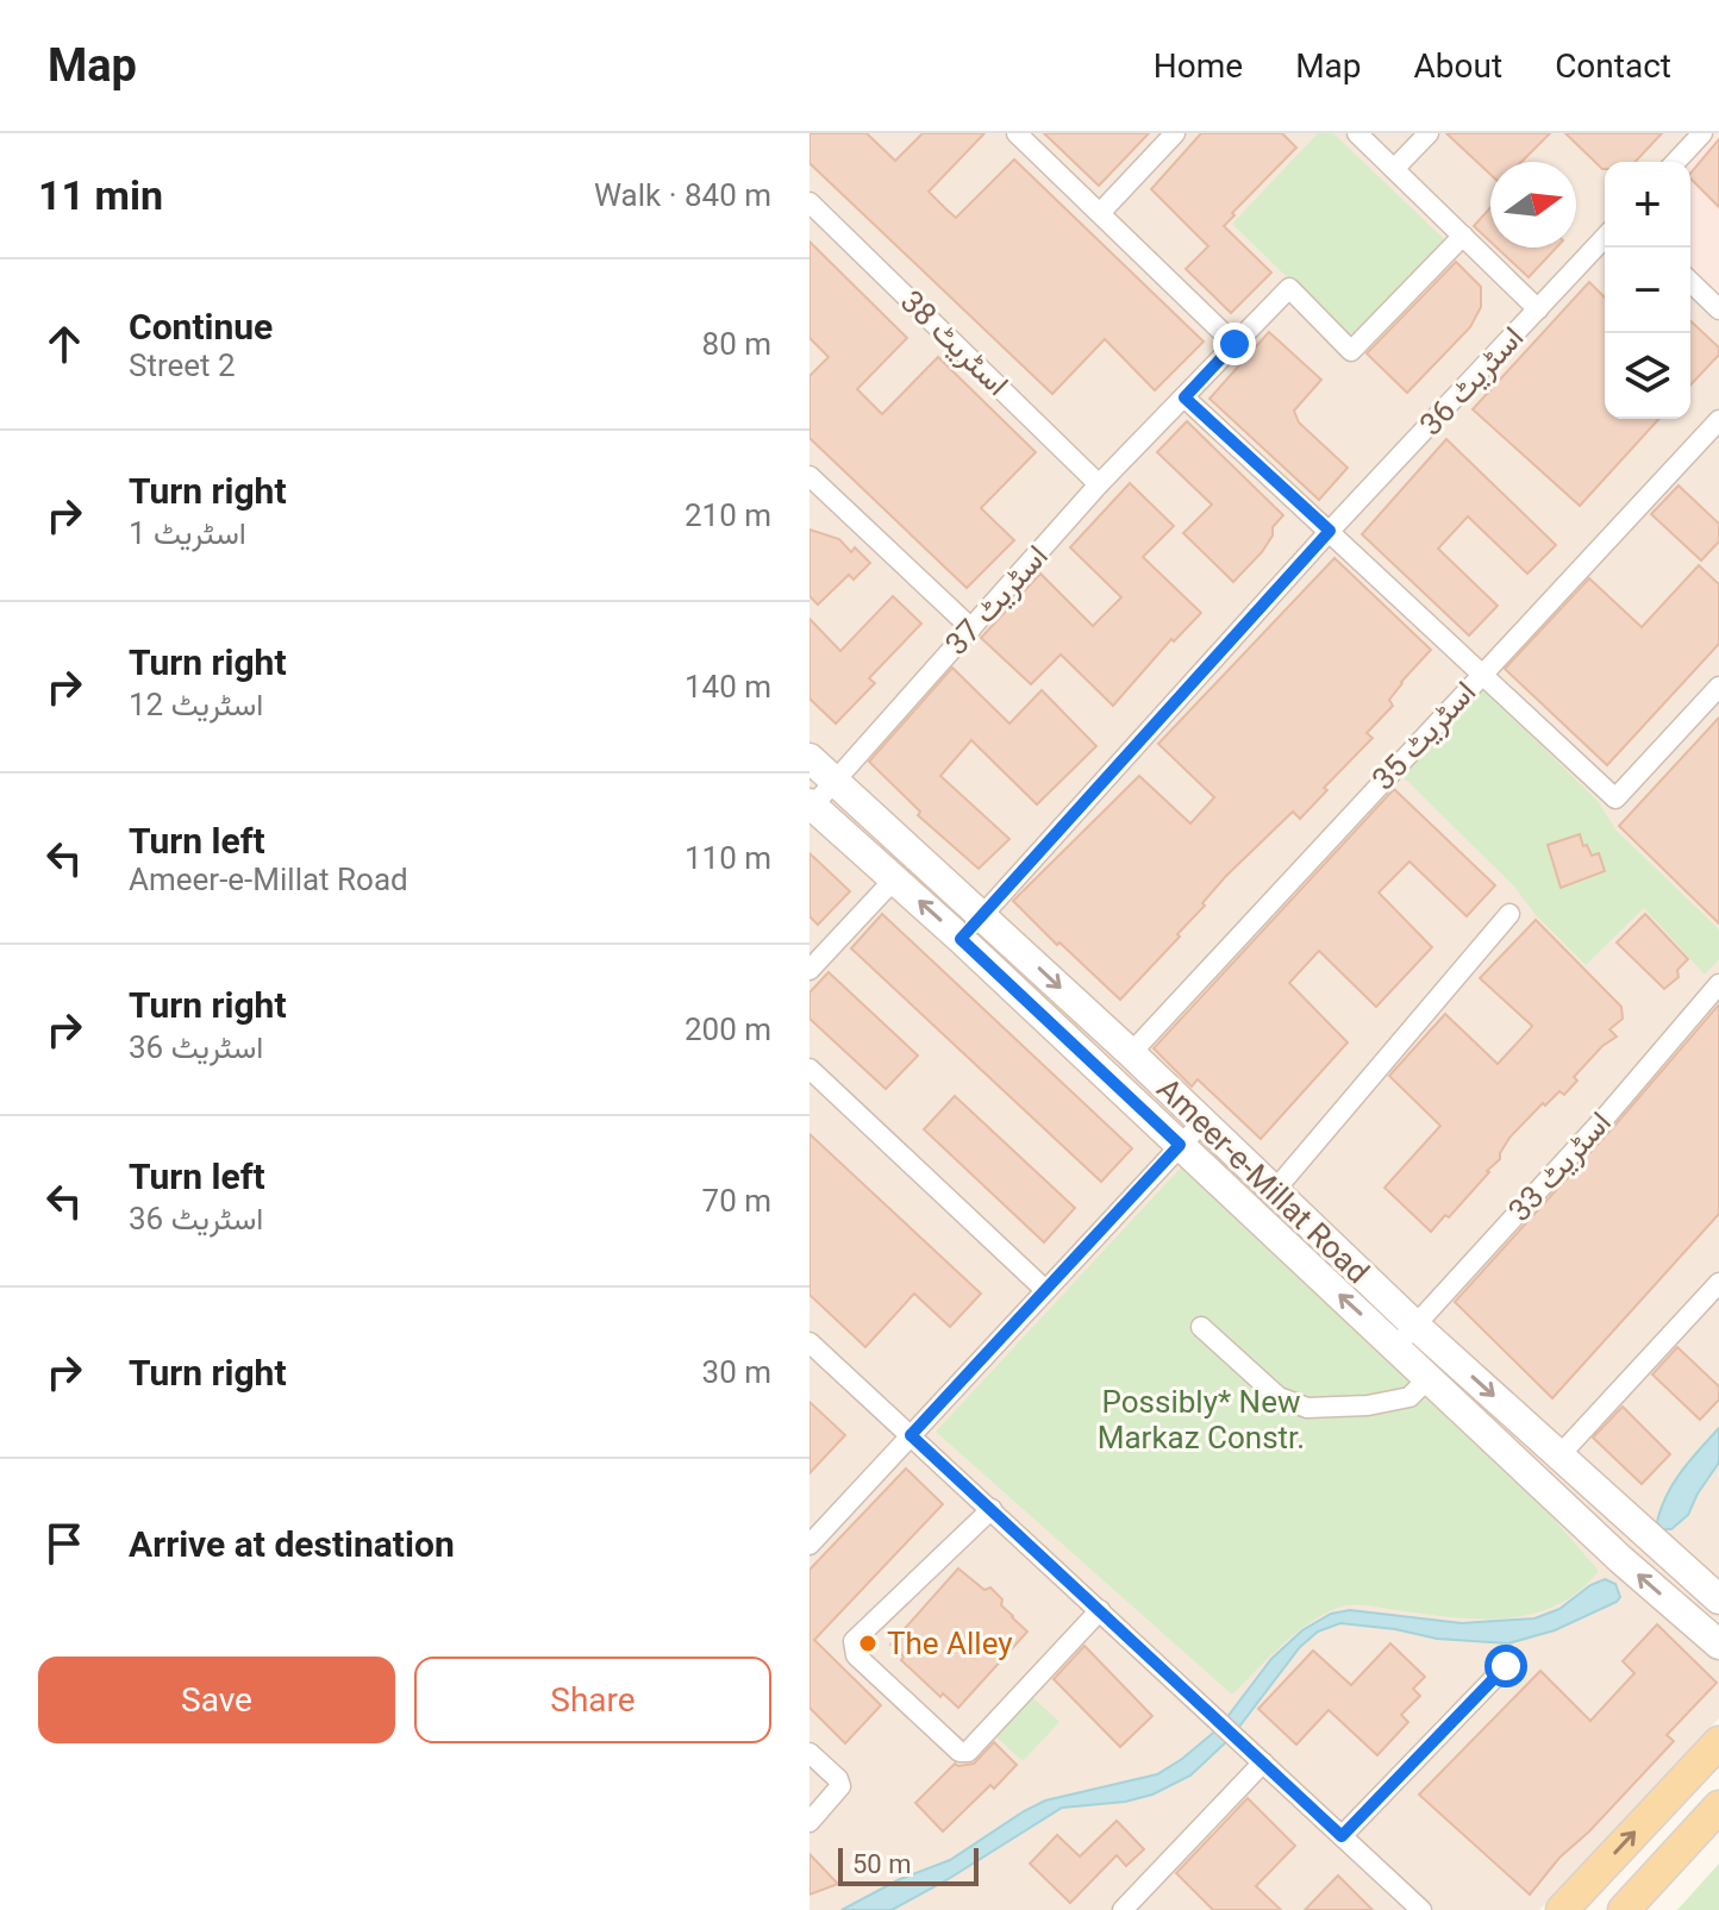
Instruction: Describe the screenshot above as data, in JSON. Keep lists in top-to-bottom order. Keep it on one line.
{"streets":{"main road":["Ameer-e-Millat Road"],"street":["اسٹریٹ 38","اسٹریٹ 36","اسٹریٹ 37","اسٹریٹ 35","اسٹریٹ 33"]},"crossings":[["اسٹریٹ 38","اسٹریٹ 37"],["اسٹریٹ 36","Ameer-e-Millat Road"],["اسٹریٹ 37","Ameer-e-Millat Road"],["اسٹریٹ 35","Ameer-e-Millat Road"],["اسٹریٹ 33","Ameer-e-Millat Road"]],"parks":["Possibly* New Markaz Constr."],"places":["The Alley"],"scale_bar":"50 m","north":"right","page":{"header":"Map","nav":["Home","Map","About","Contact"],"heading":["11 min","Walk · 840 m"],"map_buttons":["+","−"],"list":[["Continue","Street 2","80 m"],["Turn right","اسٹریٹ 1","210 m"],["Turn right","اسٹریٹ 12","140 m"],["Turn left","Ameer-e-Millat Road","110 m"],["Turn right","اسٹریٹ 36","200 m"],["Turn left","اسٹریٹ 36","70 m"],["Turn right","30 m"],"Arrive at destination"],"buttons":["Save","Share"],"scale":"50 m"}}
